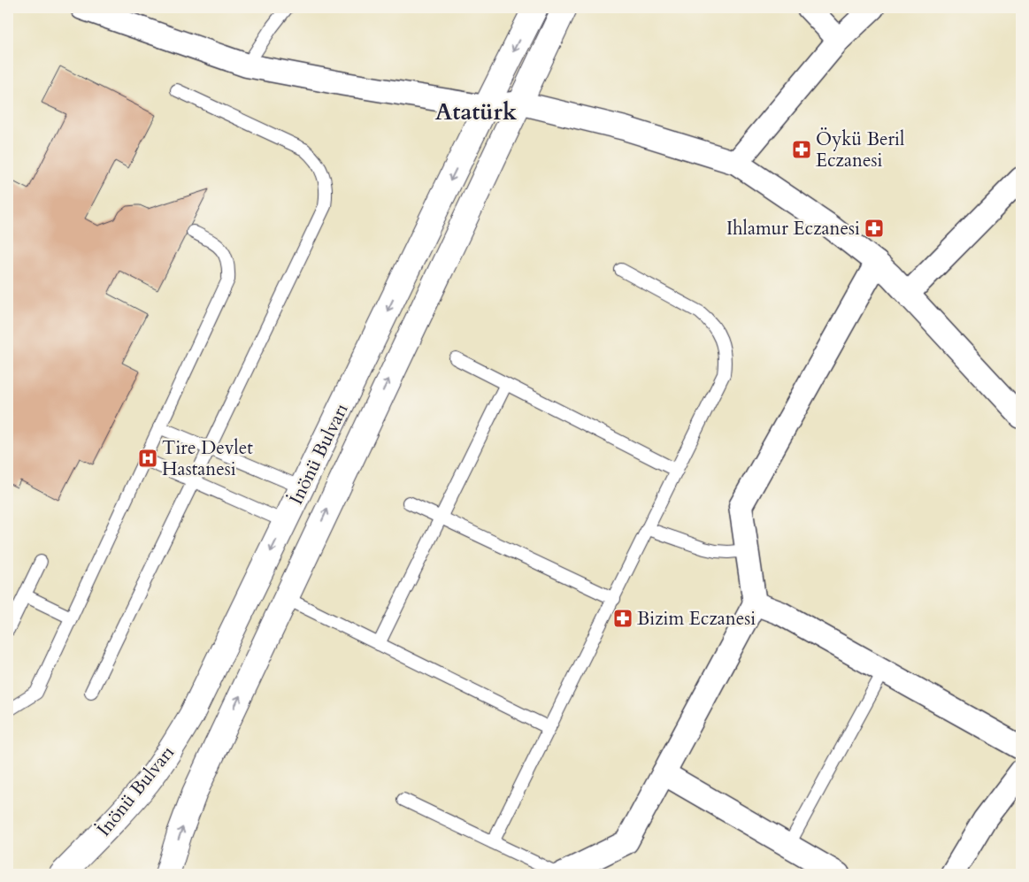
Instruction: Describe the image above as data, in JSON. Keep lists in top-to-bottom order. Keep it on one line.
{"streets":{"main road":["İnönü Bulvarı"]},"districts":["Atatürk"],"places":{"pharmacy":["Öykü Beril Eczanesi","Ihlamur Eczanesi","Bizim Eczanesi"],"hospital":["Tire Devlet Hastanesi"]}}
